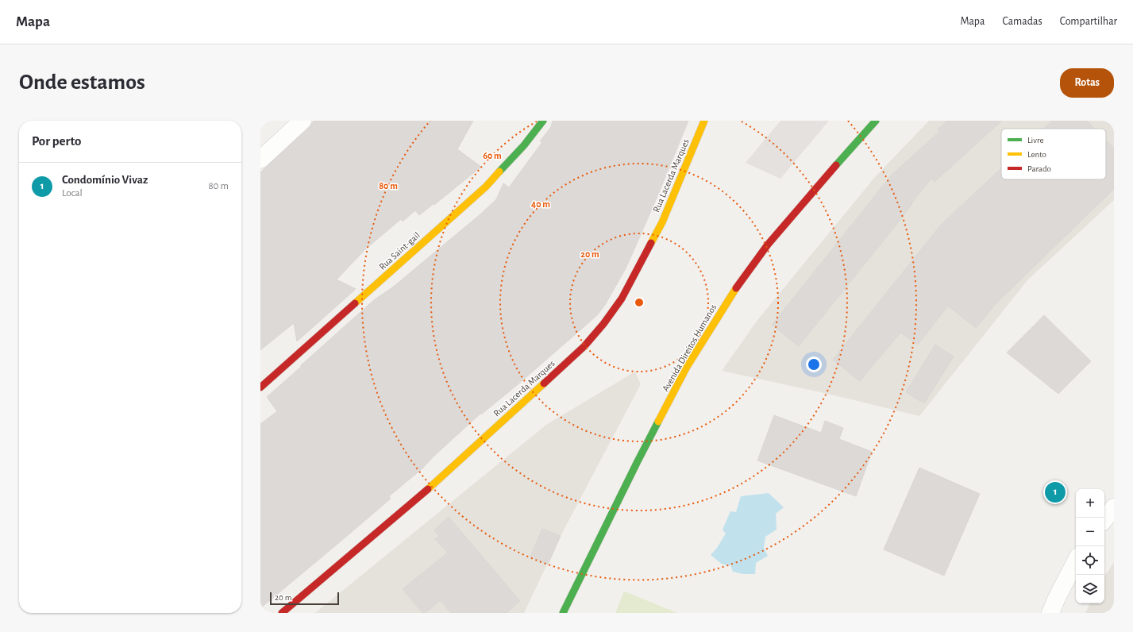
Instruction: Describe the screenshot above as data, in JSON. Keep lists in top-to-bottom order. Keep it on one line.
{"streets":{"street":["Rua Lacerda Marques","Rua Saint-gail","Avenida Direitos Humanos"]},"legend":["Livre","Lento","Parado"],"scale_bar":"20 m","page":{"header":"Mapa","nav":["Mapa","Camadas","Compartilhar"],"buttons":"Rotas","title":"Onde estamos","heading":"Por perto","list":[{"mark":"1","name":"Condomínio Vivaz","note":"Local","value":"80 m"}],"pins":"1","map_buttons":["+","−"],"scale":"20 m"},"rings":["60 m","80 m","40 m","20 m"]}
